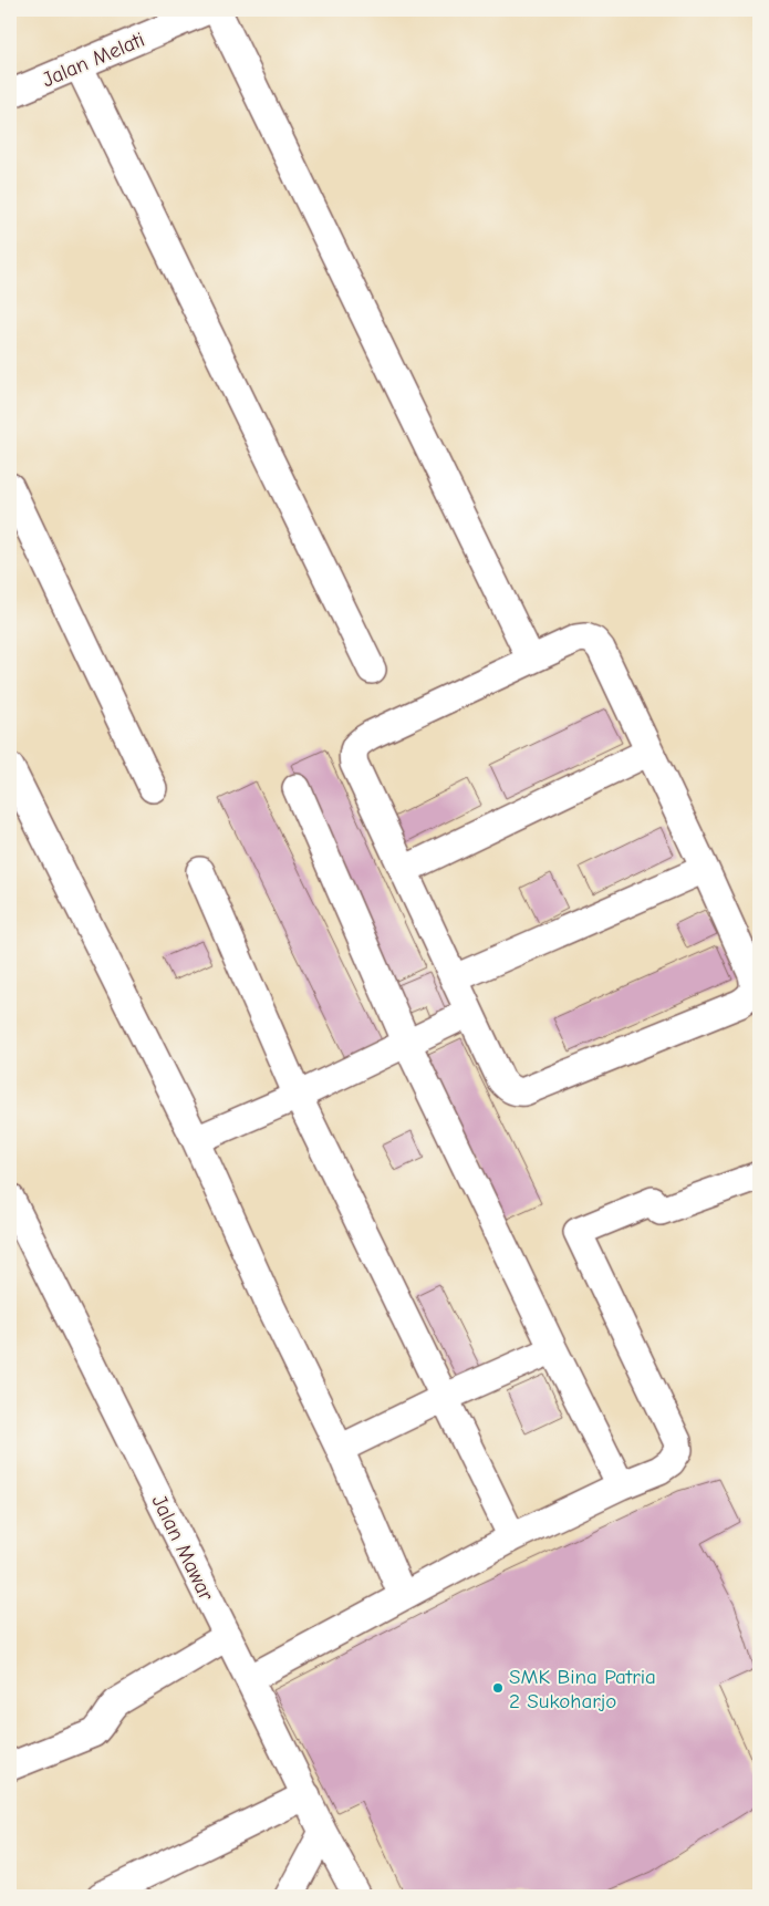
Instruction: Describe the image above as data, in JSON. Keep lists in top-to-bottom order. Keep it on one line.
{"streets":{"street":["Jalan Melati","Jalan Mawar"]},"places":["SMK Bina Patria 2 Sukoharjo"]}
